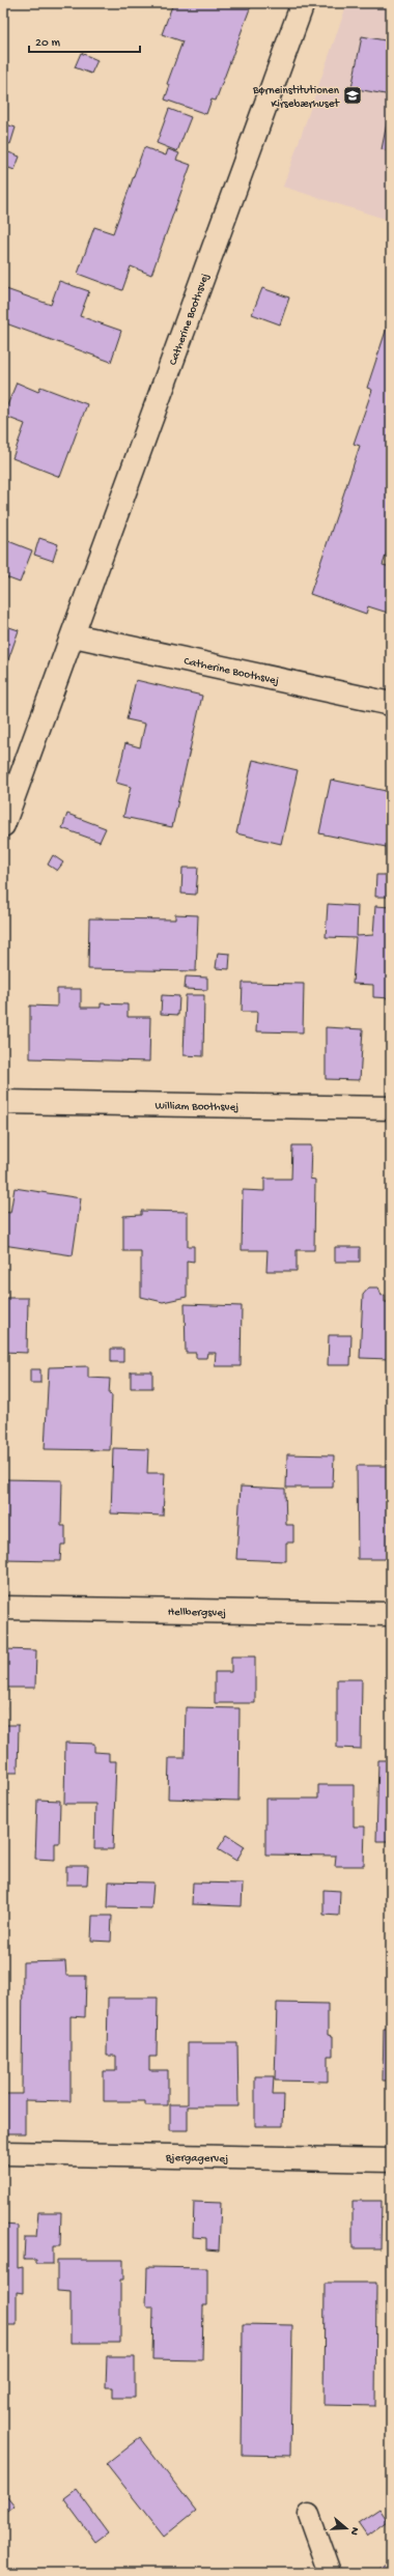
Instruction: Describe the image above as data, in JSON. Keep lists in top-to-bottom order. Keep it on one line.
{"streets":{"street":["Catherine Boothsvej","William Boothsvej","Hellbergsvej","Bjergagervej"]},"places":{"school or university":["Børneinstitutionen Kirsebærhuset"]},"scale_bar":"20 m","north":"right"}
